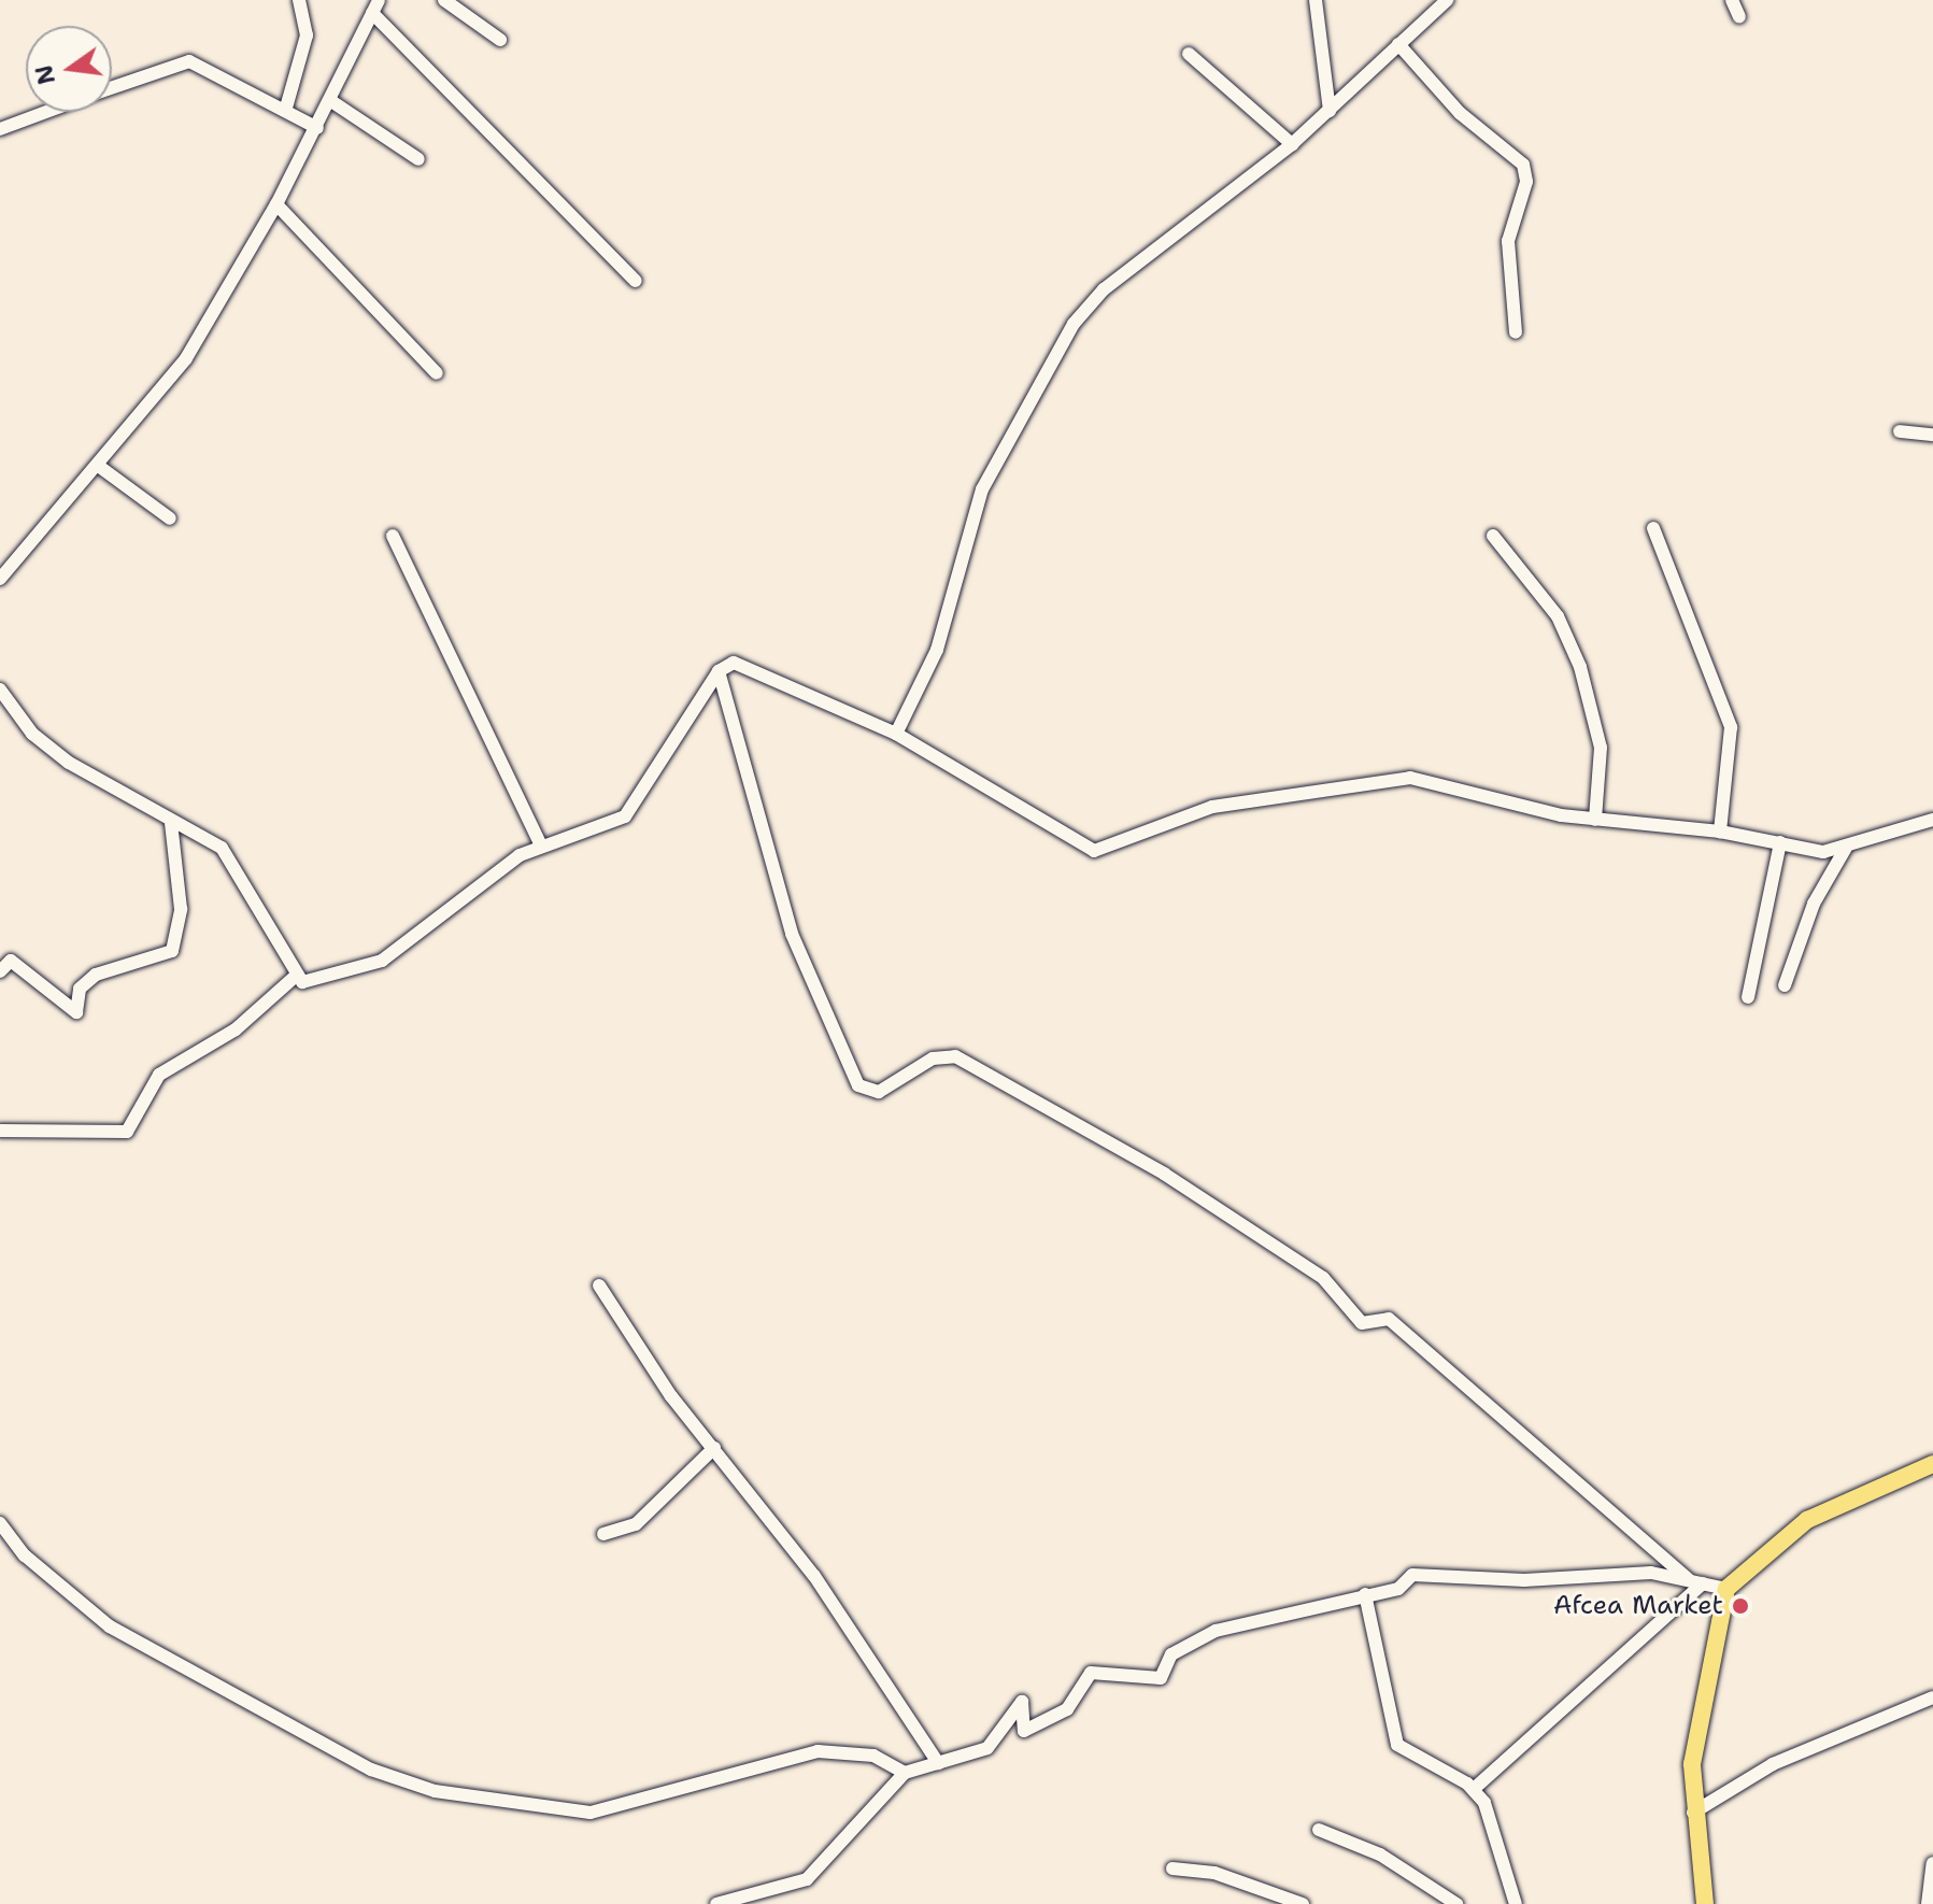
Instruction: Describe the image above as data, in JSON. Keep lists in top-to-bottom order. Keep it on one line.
{"places":["Afcea Market"],"north":"left"}
